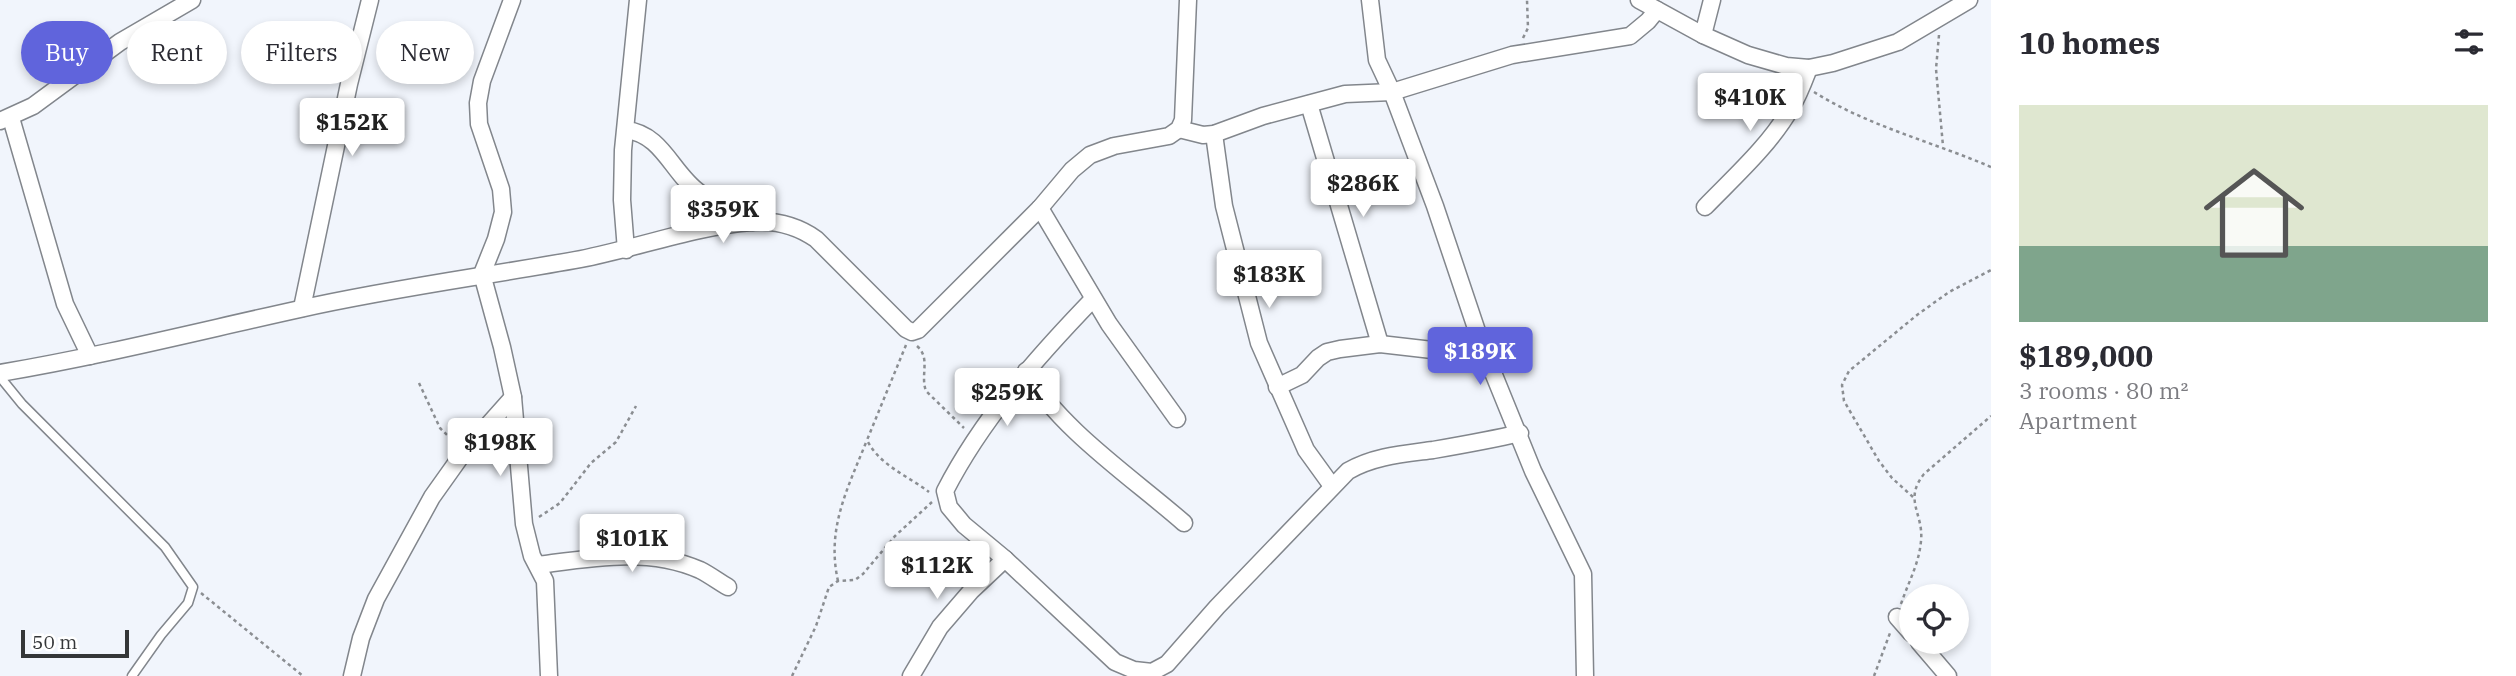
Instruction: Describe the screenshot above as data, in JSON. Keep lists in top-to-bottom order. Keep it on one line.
{"scale_bar":"50 m","page":{"heading":"10 homes","chip":["Buy","Rent","Filters","New"],"price":["$410K","$152K","$286K","$359K","$183K","$189K","$259K","$198K","$101K","$112K"],"list":[{"name":"$189,000","note":"3 rooms · 80 m² · Apartment"}],"scale":"50 m"}}
